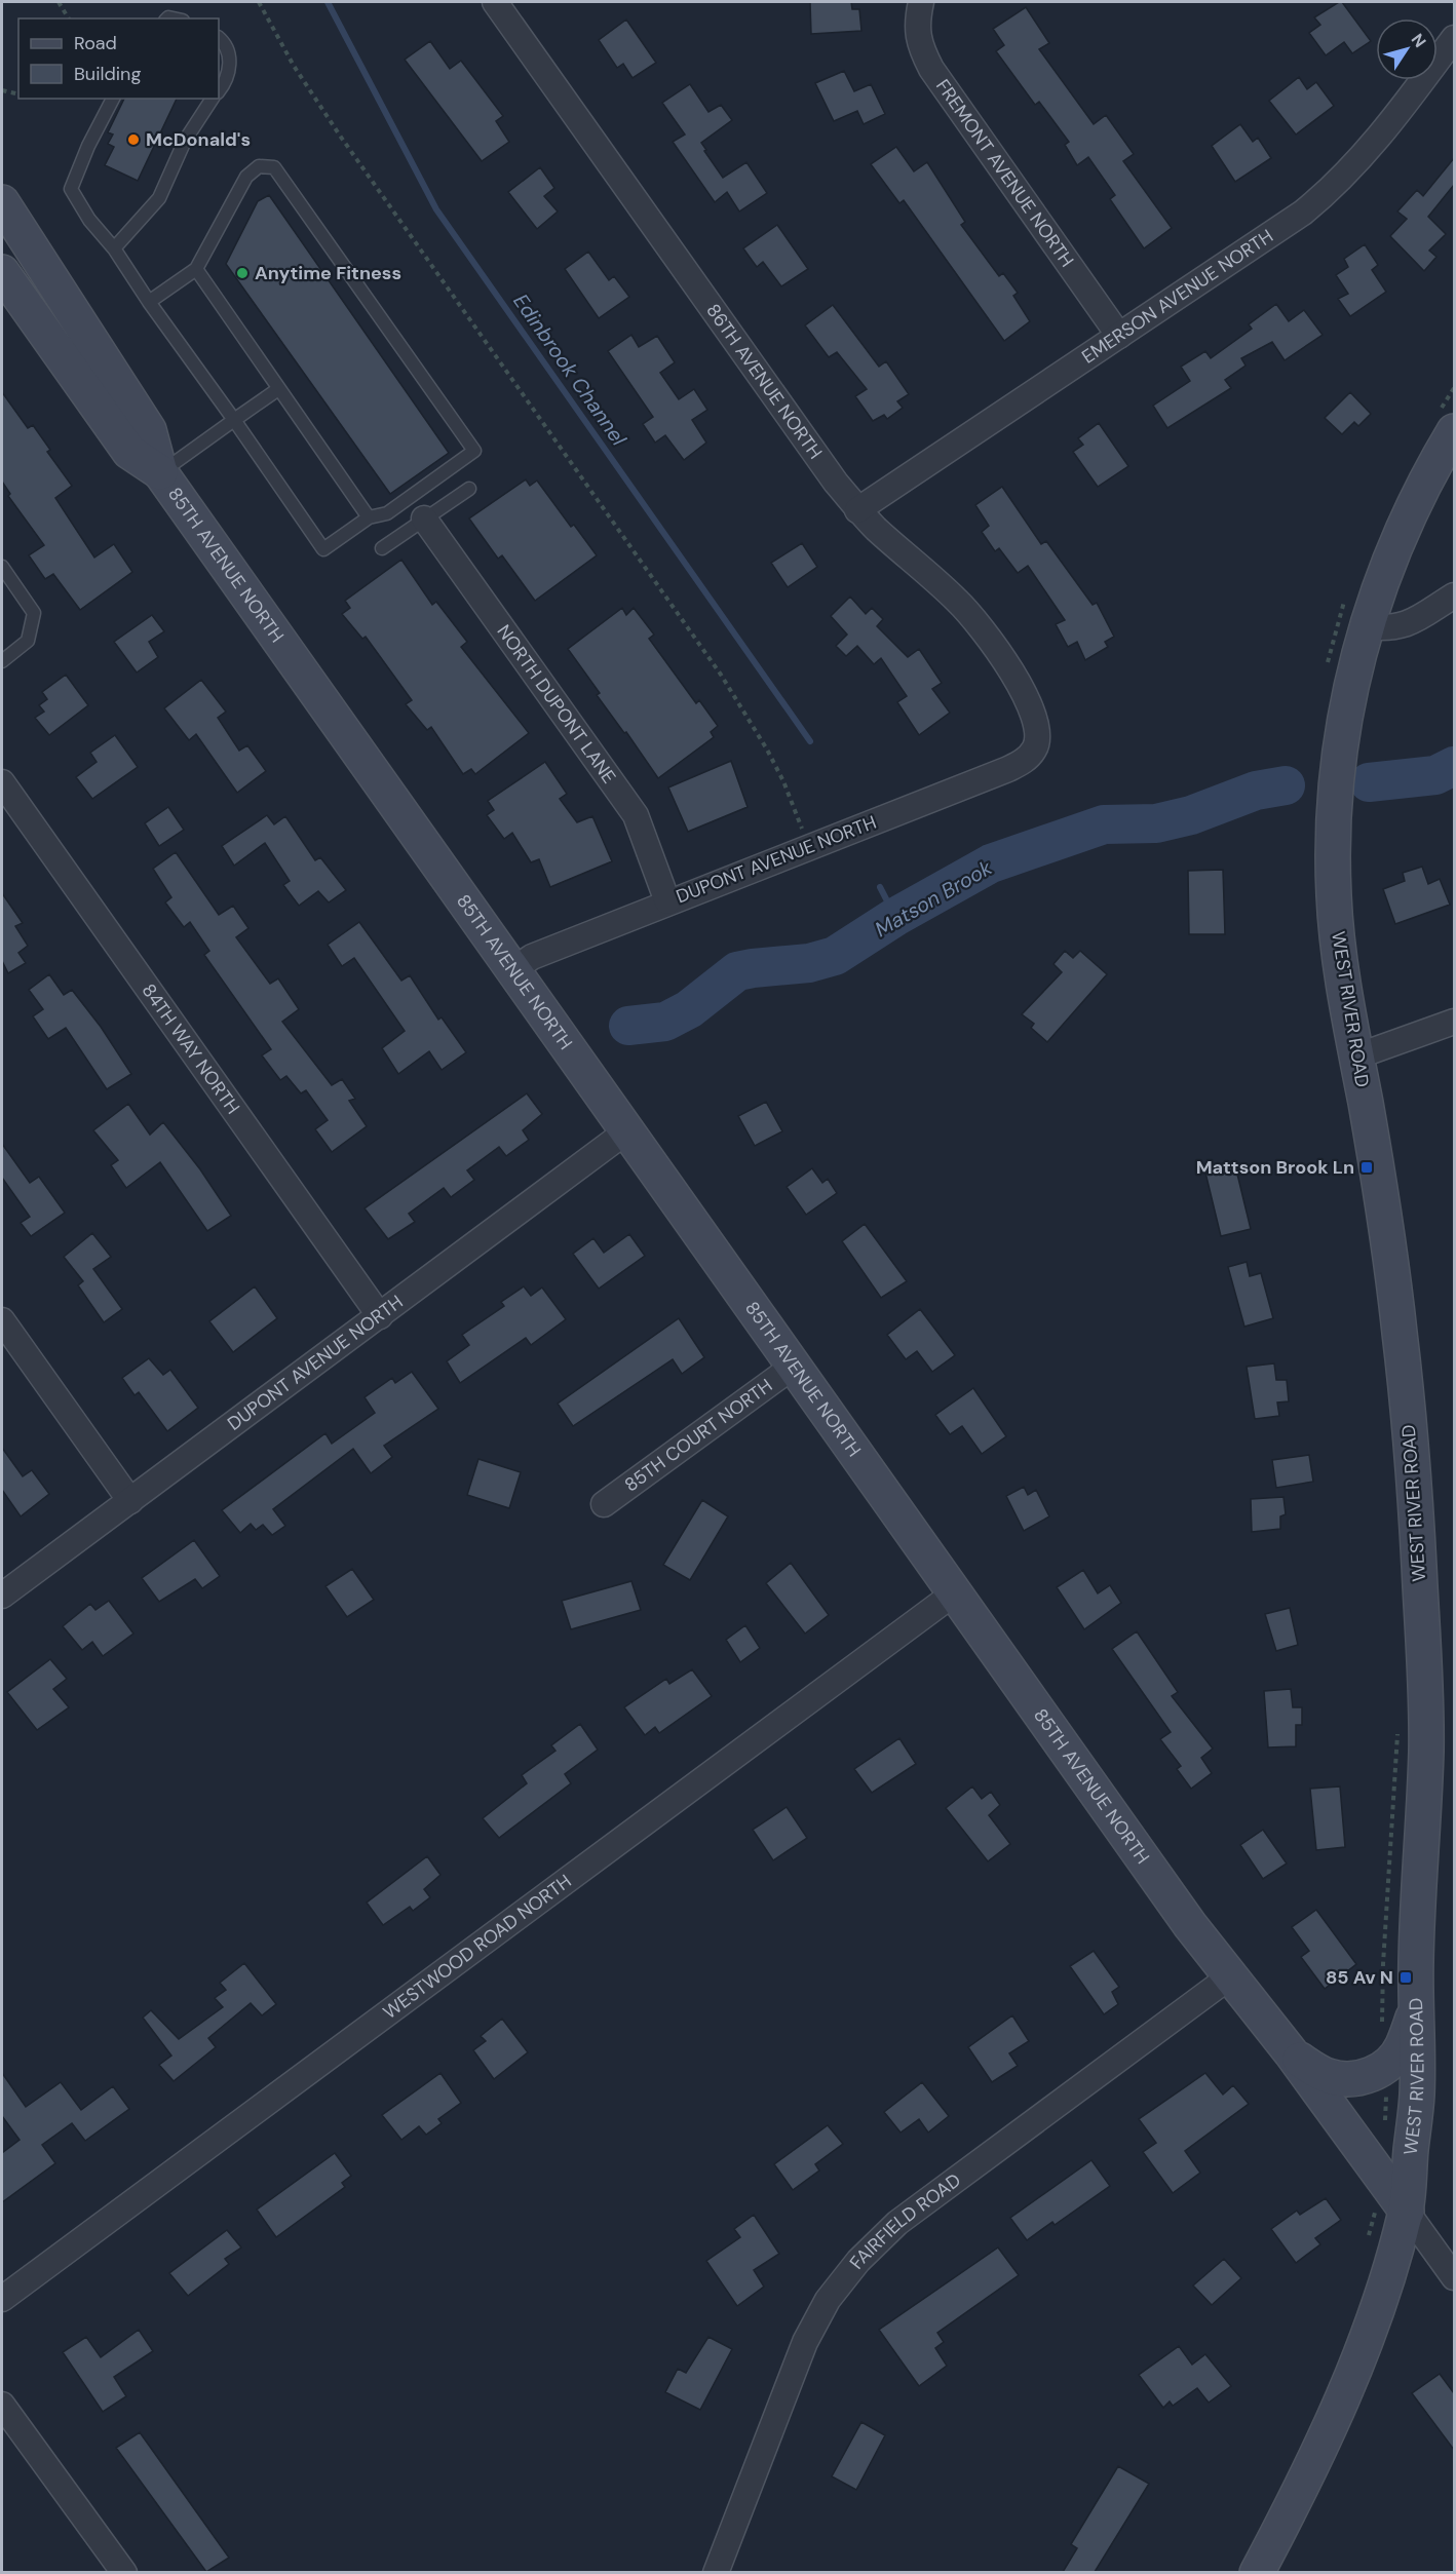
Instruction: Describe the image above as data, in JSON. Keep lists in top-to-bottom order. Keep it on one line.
{"streets":{"street":["FREMONT AVENUE NORTH","EMERSON AVENUE NORTH","86TH AVENUE NORTH","85TH AVENUE NORTH","NORTH DUPONT LANE","DUPONT AVENUE NORTH","WEST RIVER ROAD","84TH WAY NORTH","85TH COURT NORTH","WESTWOOD ROAD NORTH","FAIRFIELD ROAD"]},"crossings":[["FREMONT AVENUE NORTH","EMERSON AVENUE NORTH"],["EMERSON AVENUE NORTH","86TH AVENUE NORTH"],["86TH AVENUE NORTH","DUPONT AVENUE NORTH"],["85TH AVENUE NORTH","DUPONT AVENUE NORTH"],["85TH AVENUE NORTH","WEST RIVER ROAD"],["85TH AVENUE NORTH","85TH COURT NORTH"],["85TH AVENUE NORTH","WESTWOOD ROAD NORTH"],["85TH AVENUE NORTH","FAIRFIELD ROAD"],["NORTH DUPONT LANE","DUPONT AVENUE NORTH"],["DUPONT AVENUE NORTH","84TH WAY NORTH"]],"water":["Edinbrook Channel","Matson Brook"],"places":{"other":["McDonald's","Anytime Fitness"],"transit":["Mattson Brook Ln","85 Av N"]},"legend":["Road","Building"],"north":"top right"}
